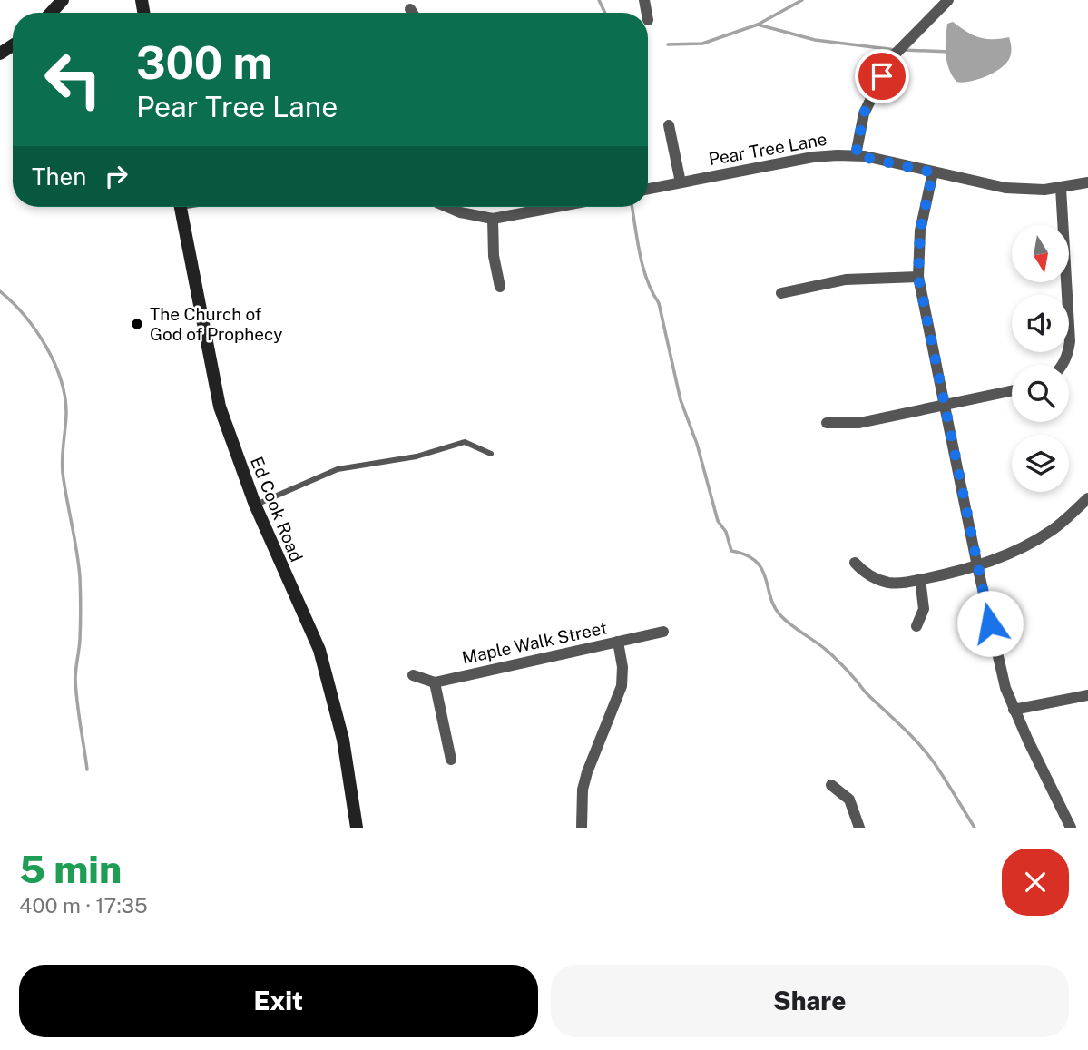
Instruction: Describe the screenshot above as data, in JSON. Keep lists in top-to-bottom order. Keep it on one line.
{"streets":{"street":["Pear Tree Lane","Ed Cook Road","Maple Walk Street"]},"places":["The Church of God of Prophecy"],"north":"bottom","page":{"turn":["300 m","Pear Tree Lane"],"then":"Then","heading":["5 min","400 m · 17:35"],"buttons":["Exit","Share"]}}
